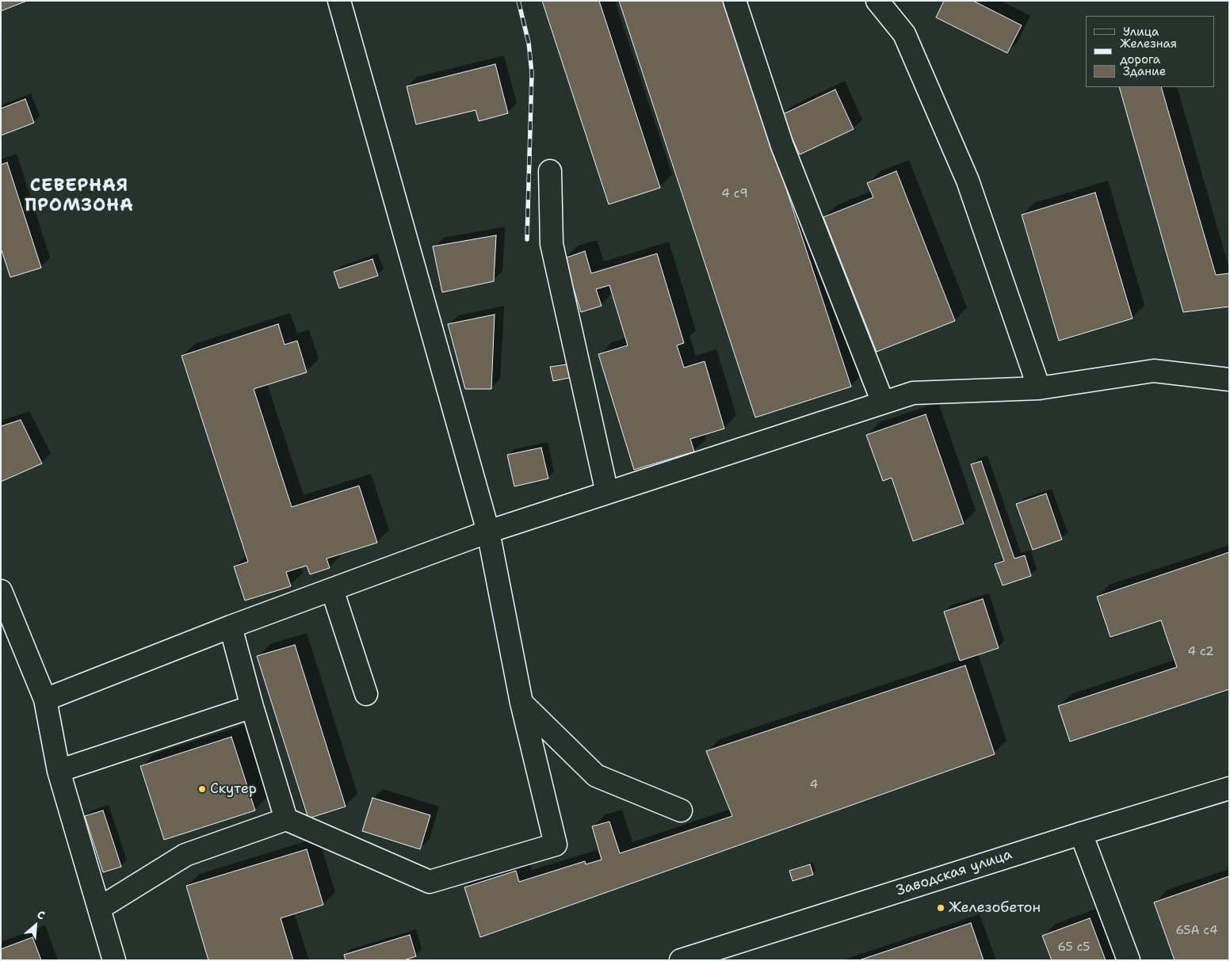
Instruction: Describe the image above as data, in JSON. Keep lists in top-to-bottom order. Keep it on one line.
{"streets":{"main road":["Заводская улица"]},"districts":["СЕВЕРНАЯ ПРОМЗОНА"],"places":["Скутер","Железобетон"],"house_numbers":["4 с9","4 с2","4","65А с4","65 с5"],"legend":["Улица","Железная дорога","Здание"],"north":"top right"}
